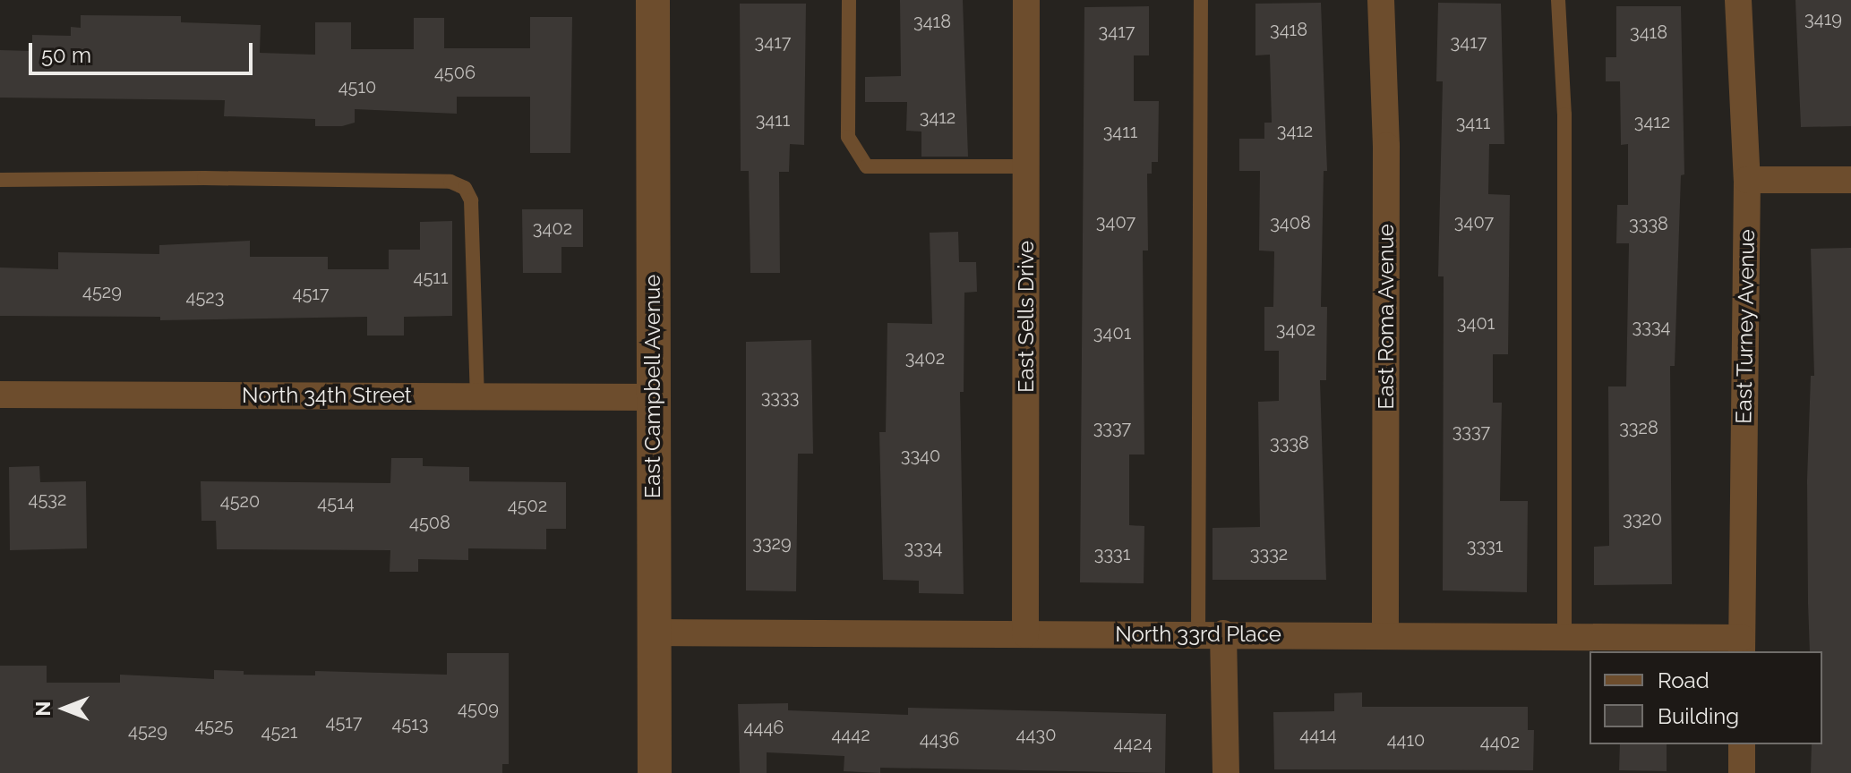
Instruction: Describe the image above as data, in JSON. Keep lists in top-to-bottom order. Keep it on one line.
{"streets":{"street":["East Sells Drive","East Roma Avenue","East Turney Avenue","East Campbell Avenue","North 34th Street","North 33rd Place"]},"crossings":[["East Sells Drive","North 33rd Place"],["East Roma Avenue","North 33rd Place"],["East Turney Avenue","North 33rd Place"],["East Campbell Avenue","North 34th Street"],["East Campbell Avenue","North 33rd Place"]],"house_numbers":["3419","3418","3418","3417","3418","3417","3417","4506","4510","3412","3411","3412","3411","3412","3411","3407","3407","3408","3338","3402","4511","4529","4517","4523","3401","3334","3402","3401","3402","3333","3337","3328","3337","3338","3340","4532","4520","4514","4502","3320","4508","3329","3331","3334","3331","3332","4509","4517","4513","4525","4446","4529","4521","4442","4430","4414","4436","4410","4402","4424"],"legend":["Road","Building"],"scale_bar":"50 m","north":"left"}
